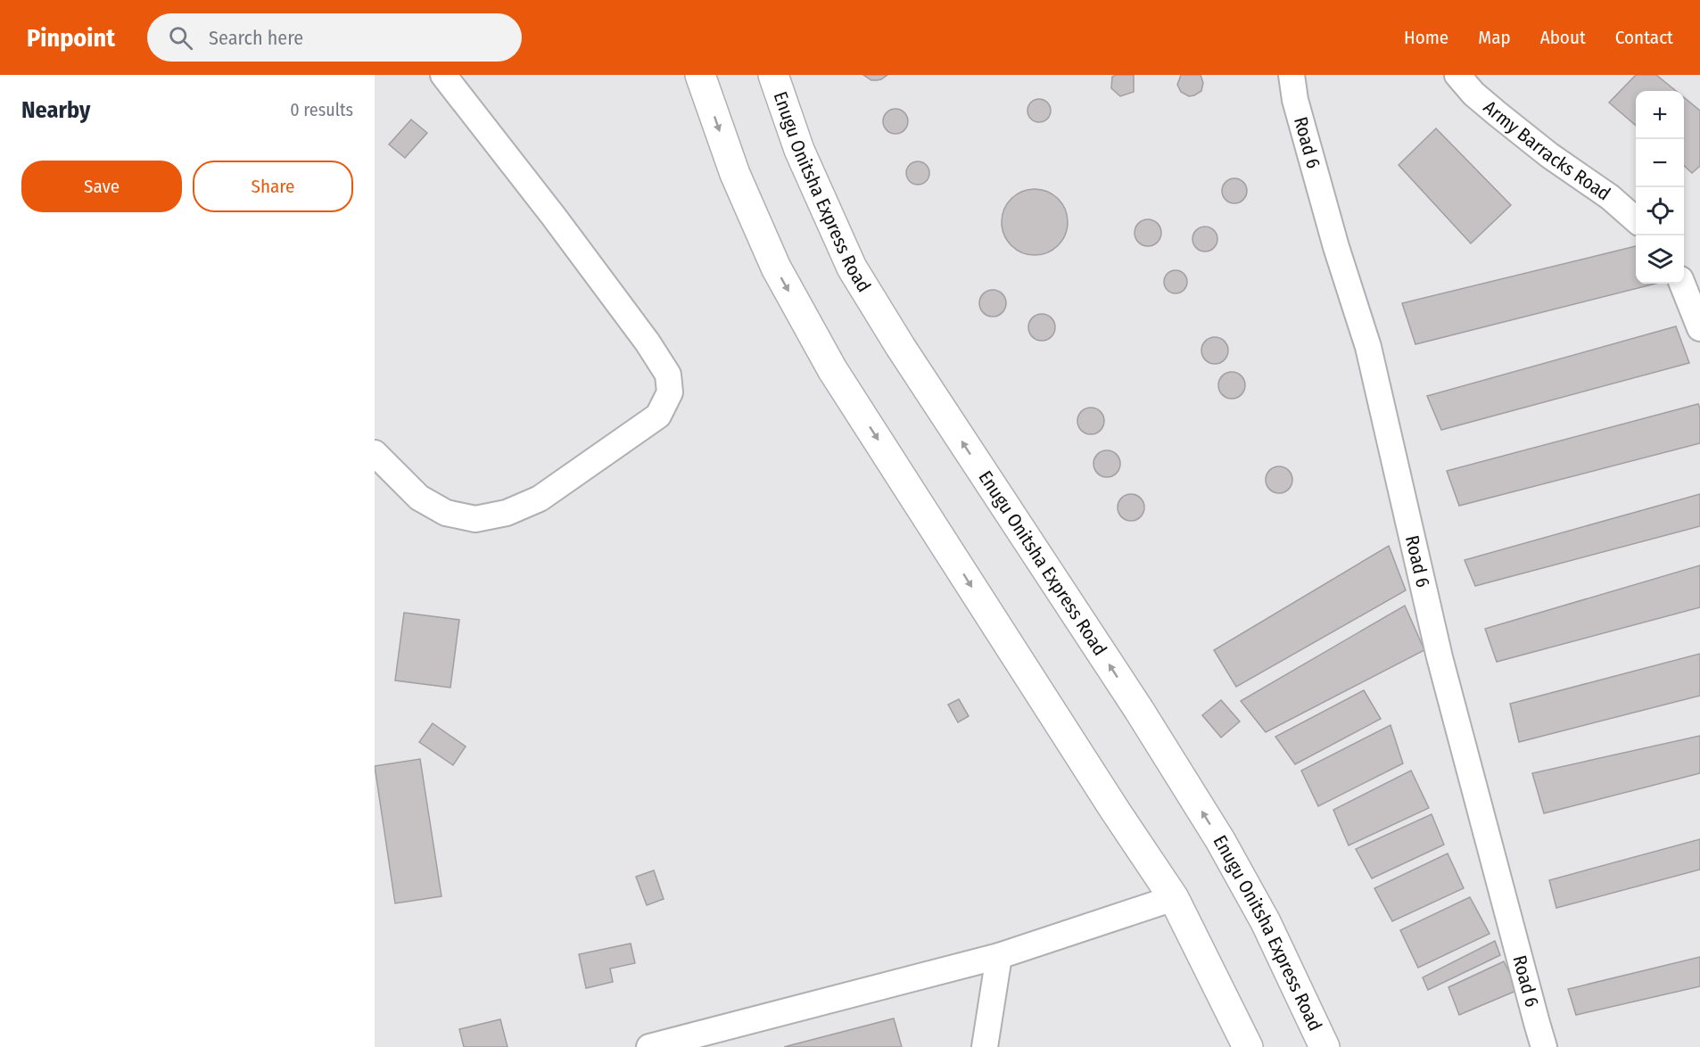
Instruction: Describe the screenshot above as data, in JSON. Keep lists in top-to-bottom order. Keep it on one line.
{"streets":{"highway":["Enugu Onitsha Express Road"],"street":["Road 6","Army Barracks Road"]},"page":{"header":"Pinpoint","search":"Search here","nav":["Home","Map","About","Contact"],"heading":["Nearby","0 results"],"map_buttons":["+","−"],"buttons":["Save","Share"]}}
